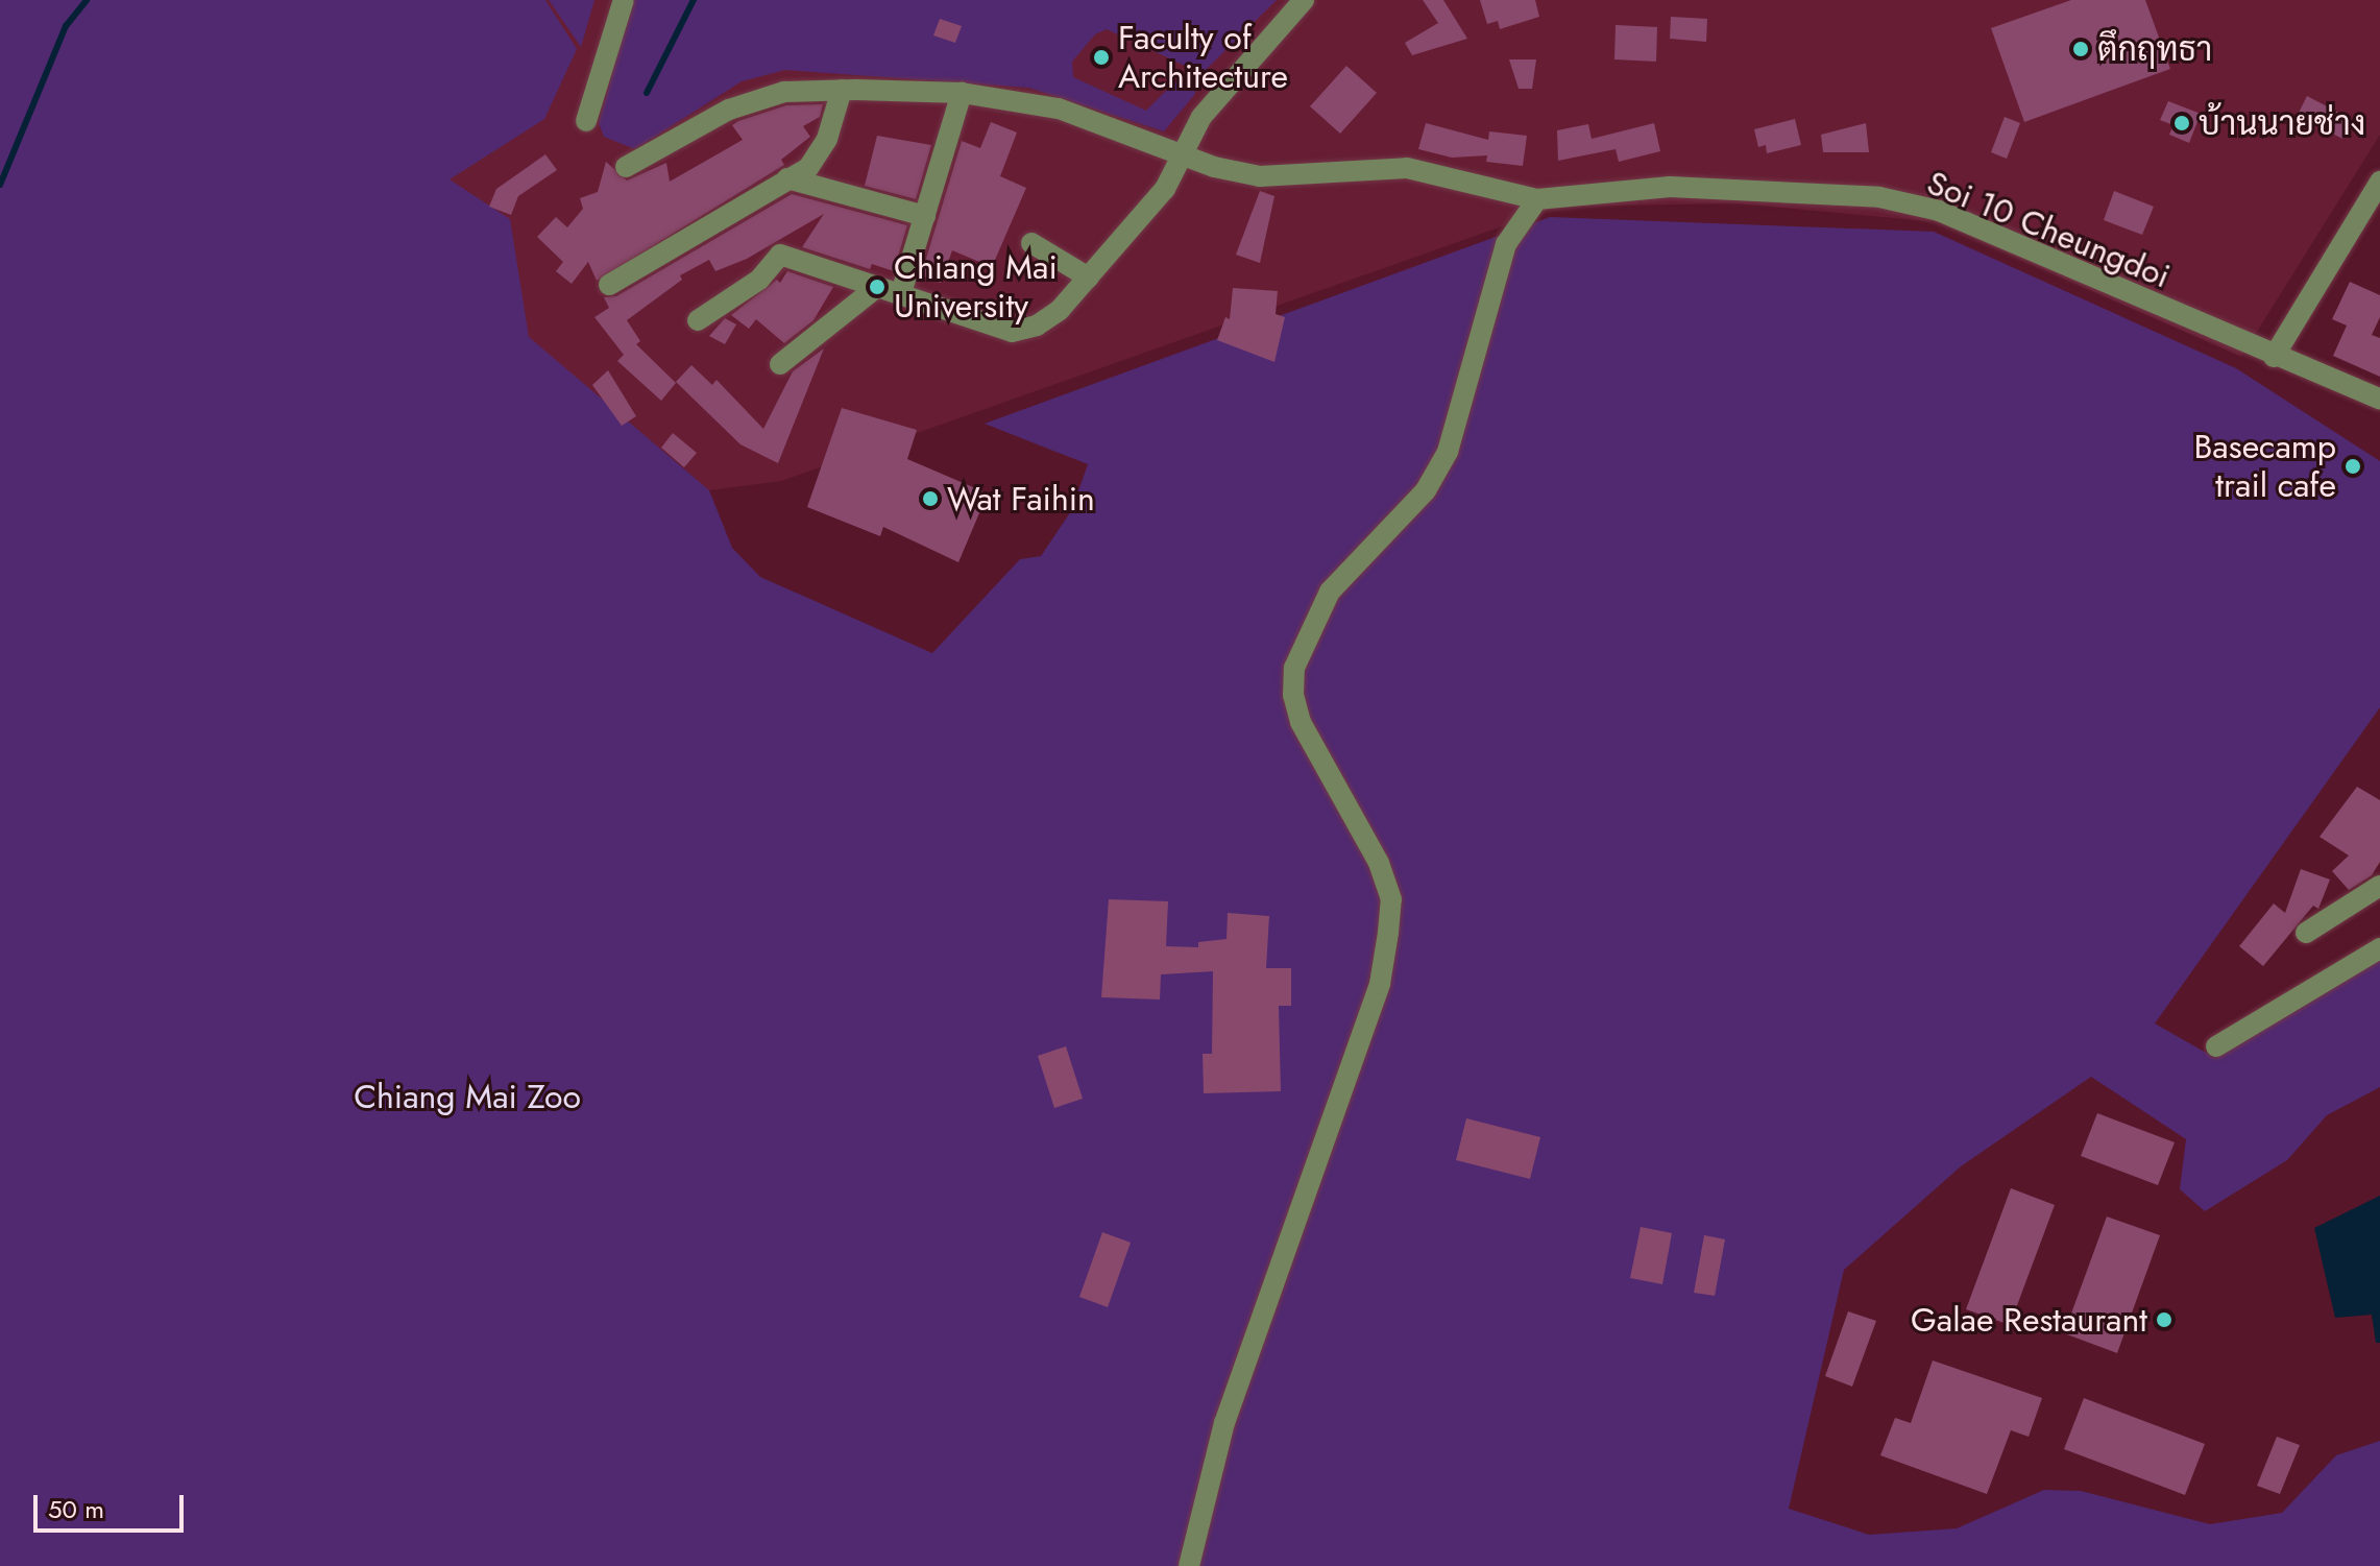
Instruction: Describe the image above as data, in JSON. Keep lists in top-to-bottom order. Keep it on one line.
{"streets":{"street":["Soi 10 Cheungdoi"]},"parks":["Chiang Mai Zoo"],"places":["ตึกฤทธา","Faculty of Architecture","บ้านนายช่าง","Chiang Mai University","Basecamp trail cafe","Wat Faihin","Galae Restaurant"],"scale_bar":"50 m"}
